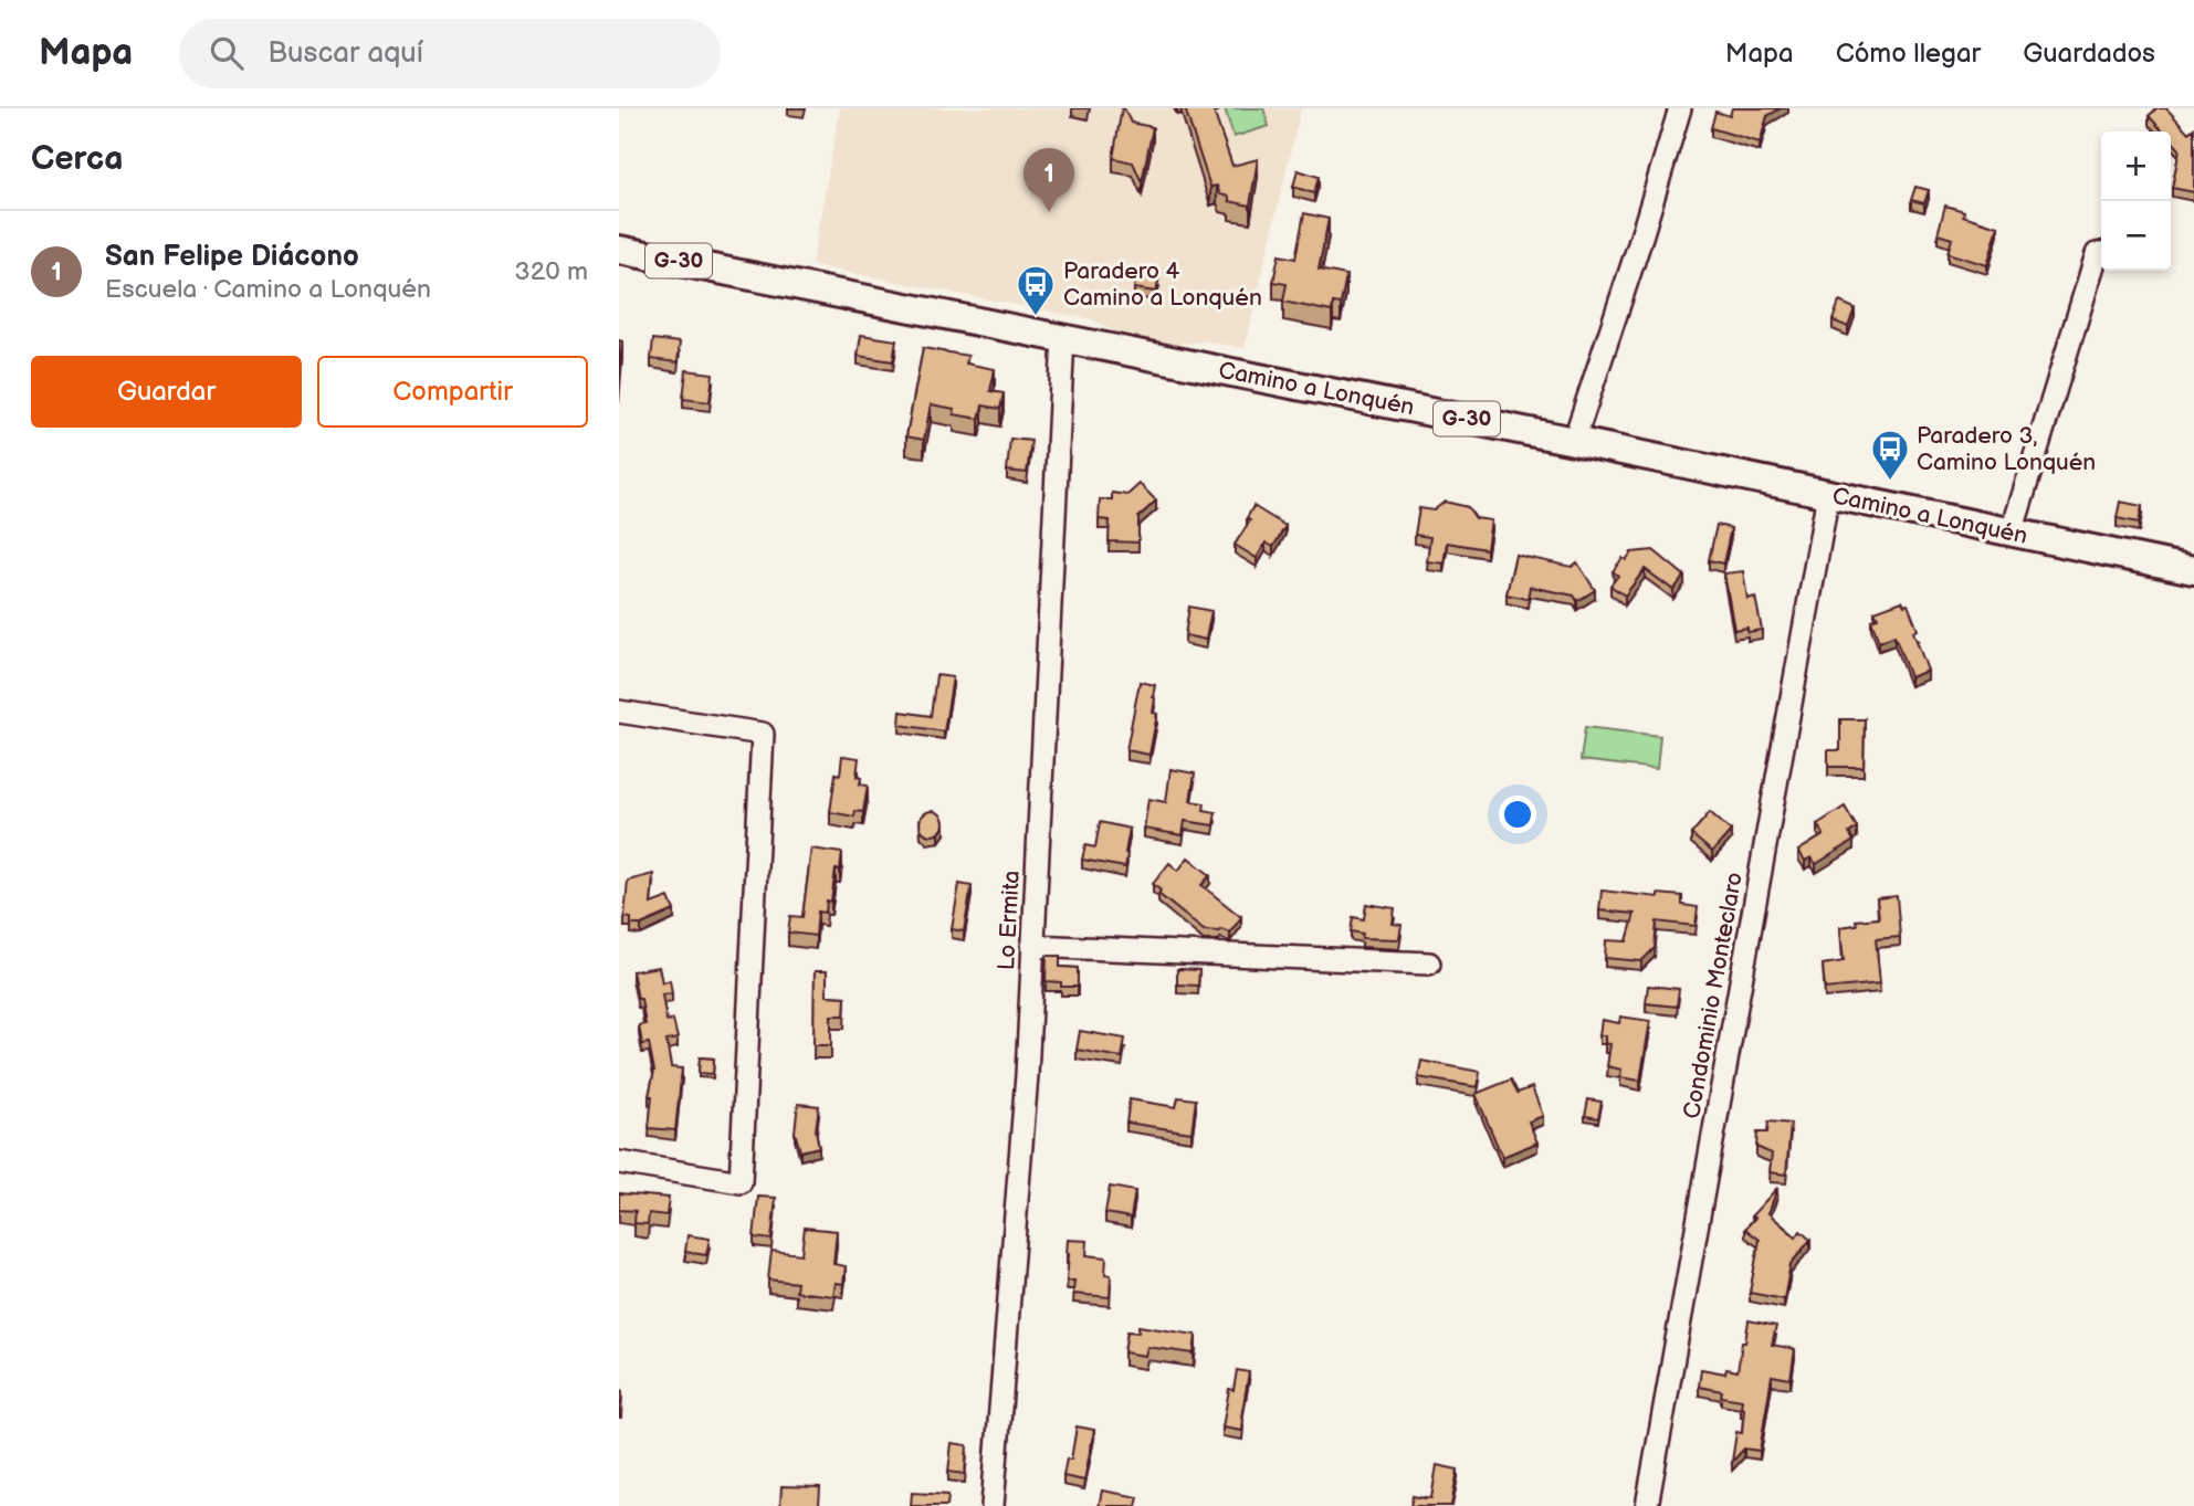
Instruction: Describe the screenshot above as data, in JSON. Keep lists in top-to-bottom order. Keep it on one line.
{"streets":{"main road":["G-30","Camino a Lonquén"],"street":["Lo Ermita","Condominio Monteclaro"]},"crossings":[["Camino a Lonquén","Lo Ermita"],["Camino a Lonquén","Condominio Monteclaro"]],"places":{"bus stop":["Paradero 4 Camino a Lonquén","Paradero 3, Camino Lonquén"]},"page":{"header":"Mapa","search":"Buscar aquí","nav":["Mapa","Cómo llegar","Guardados"],"heading":"Cerca","map_buttons":["+","−"],"pins":"1","list":[{"mark":"1","name":"San Felipe Diácono","note":"Escuela · Camino a Lonquén","value":"320 m"}],"buttons":["Guardar","Compartir"]}}
